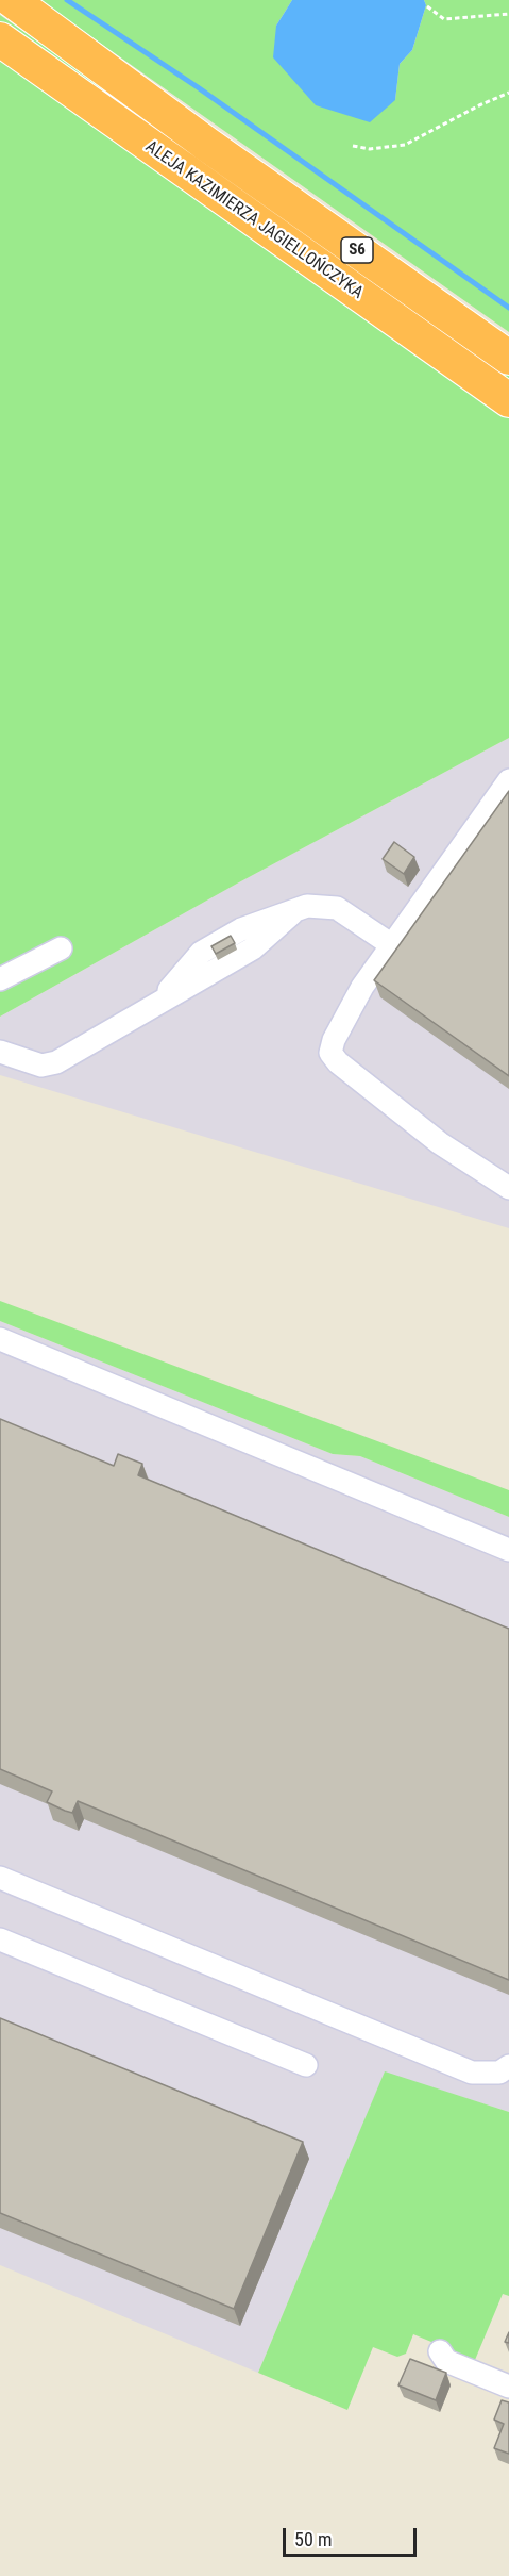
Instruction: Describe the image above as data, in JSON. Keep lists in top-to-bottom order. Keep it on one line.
{"streets":{"highway":["ALEJA KAZIMIERZA JAGIELLOŃCZYKA","S6"]},"scale_bar":"50 m"}
